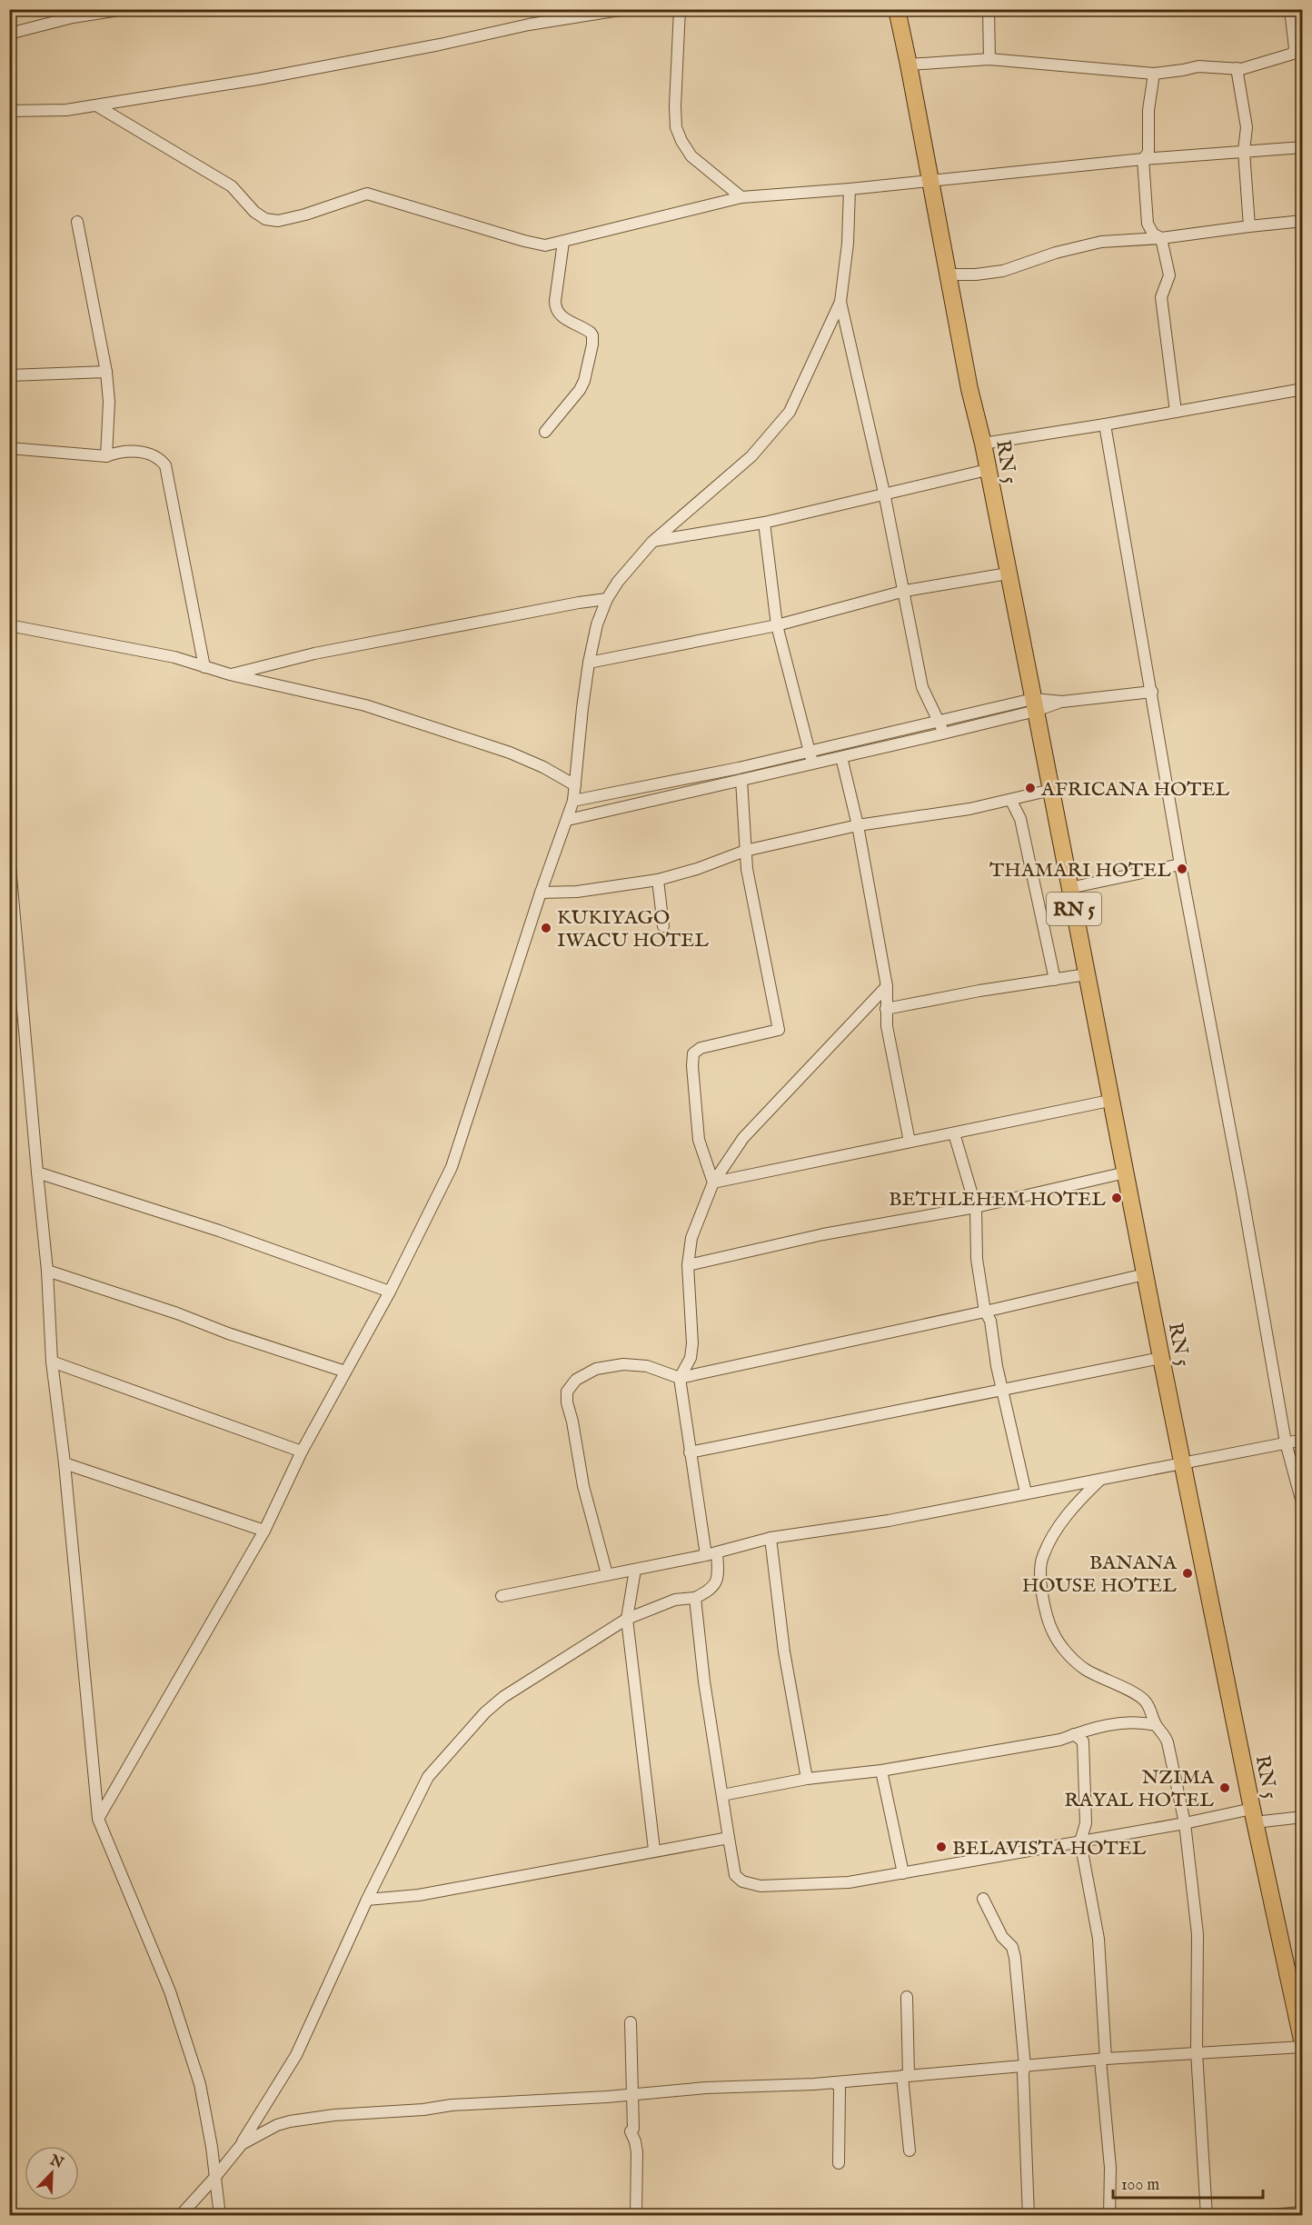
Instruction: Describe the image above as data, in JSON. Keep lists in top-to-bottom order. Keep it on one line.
{"streets":{"main road":["RN 5"]},"places":["AFRICANA HOTEL","THAMARI HOTEL","KUKIYAGO IWACU HOTEL","BETHLEHEM HOTEL","BANANA HOUSE HOTEL","NZIMA RAYAL HOTEL","BELAVISTA HOTEL"],"scale_bar":"100 m","north":"top right"}
